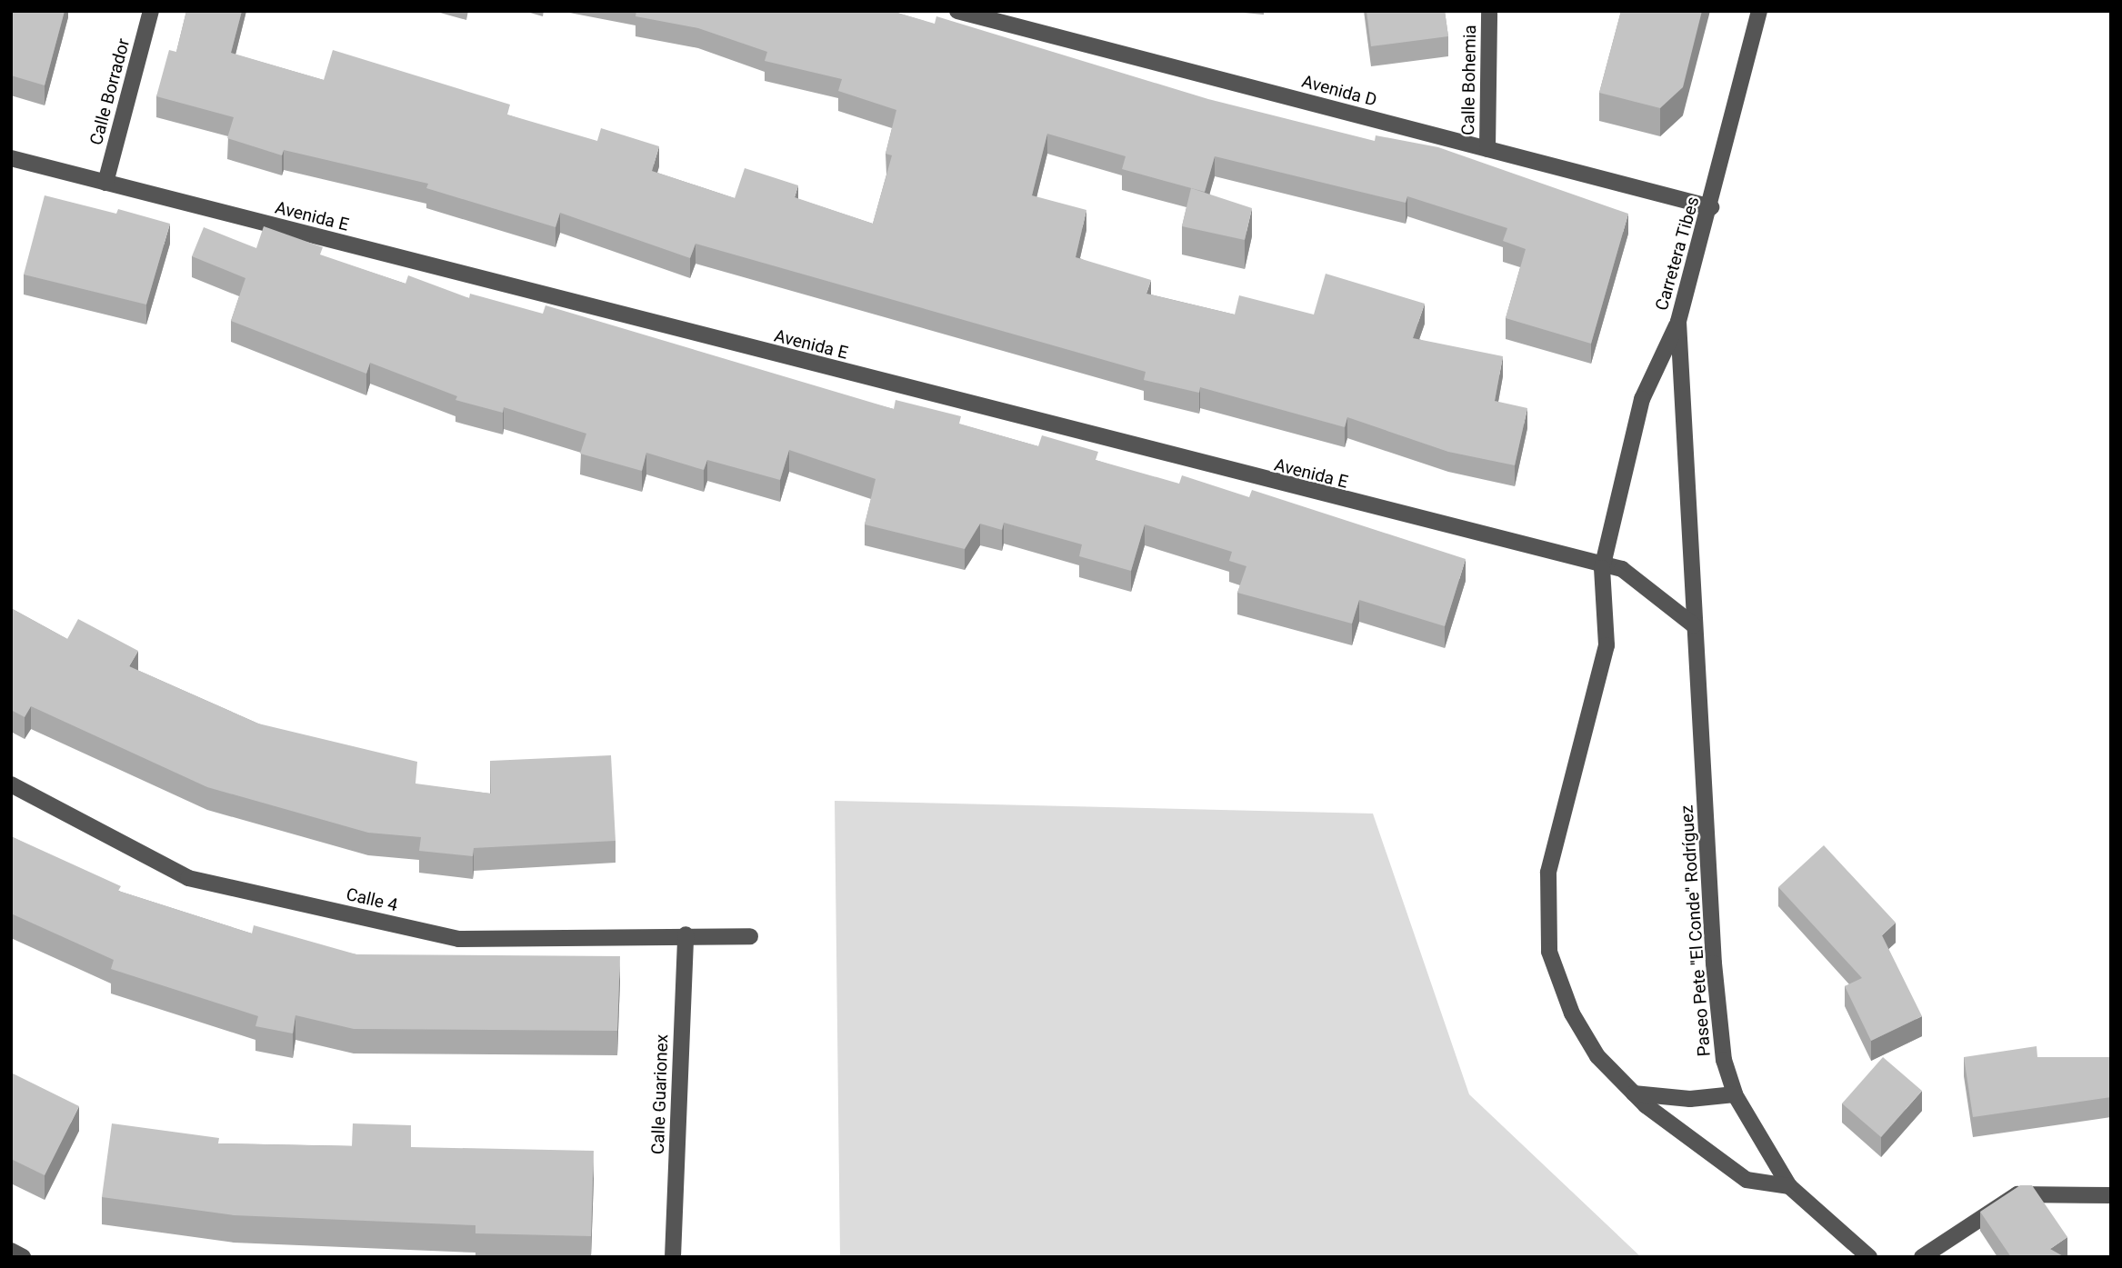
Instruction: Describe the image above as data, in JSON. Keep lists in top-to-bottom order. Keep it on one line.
{"streets":{"street":["Calle Bohemia","Avenida D","Calle Borrador","Avenida E","Carretera Tibes","Calle 4","Paseo Pete \"El Conde\" Rodríguez","Calle Guarionex"]},"crossings":[["Calle Bohemia","Avenida D"],["Avenida D","Carretera Tibes"],["Calle Borrador","Avenida E"],["Avenida E","Carretera Tibes"],["Avenida E","Paseo Pete \"El Conde\" Rodríguez"],["Carretera Tibes","Paseo Pete \"El Conde\" Rodríguez"],["Calle 4","Calle Guarionex"]]}
